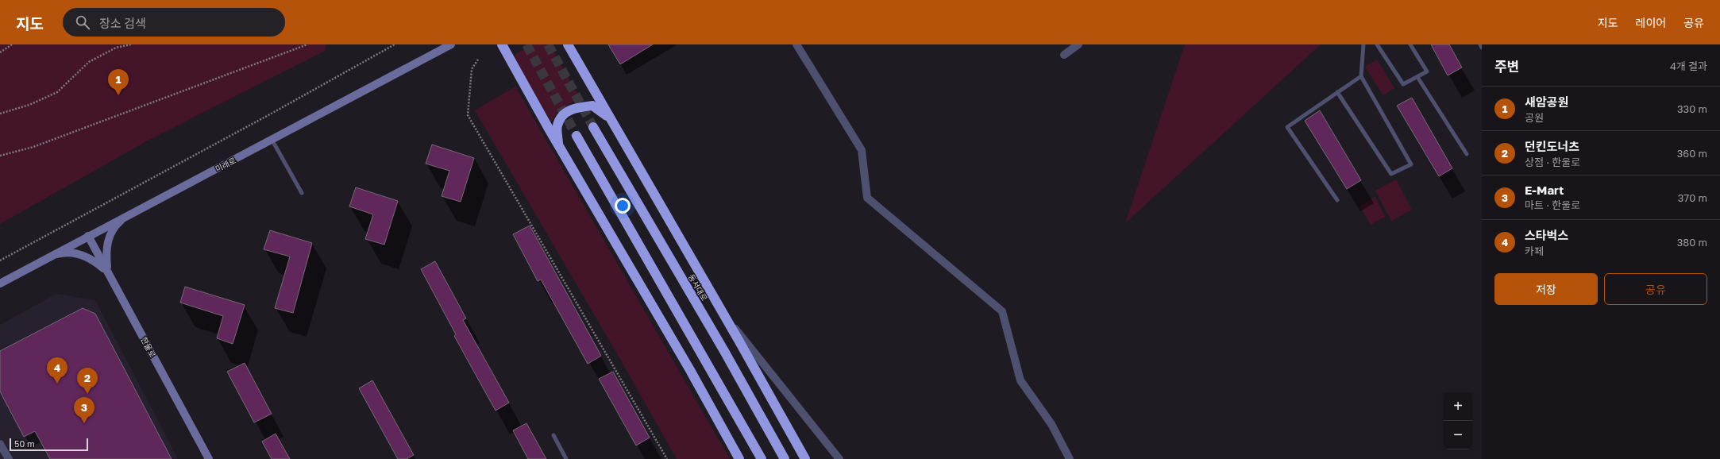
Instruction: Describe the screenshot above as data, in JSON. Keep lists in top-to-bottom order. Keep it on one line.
{"streets":{"highway":["동서대로"],"main road":["미래로","한울로"]},"crossings":[["미래로","한울로"]],"scale_bar":"50 m","page":{"header":"지도","search":"장소 검색","nav":["지도","레이어","공유"],"heading":["주변","4개 결과"],"pins":["1","4","2","3"],"list":[{"mark":"1","name":"새암공원","note":"공원","value":"330 m"},{"mark":"2","name":"던킨도너츠","note":"상점 · 한울로","value":"360 m"},{"mark":"3","name":"E-Mart","note":"마트 · 한울로","value":"370 m"},{"mark":"4","name":"스타벅스","note":"카페","value":"380 m"}],"buttons":["저장","공유"],"map_buttons":["+","−"],"scale":"50 m"}}
